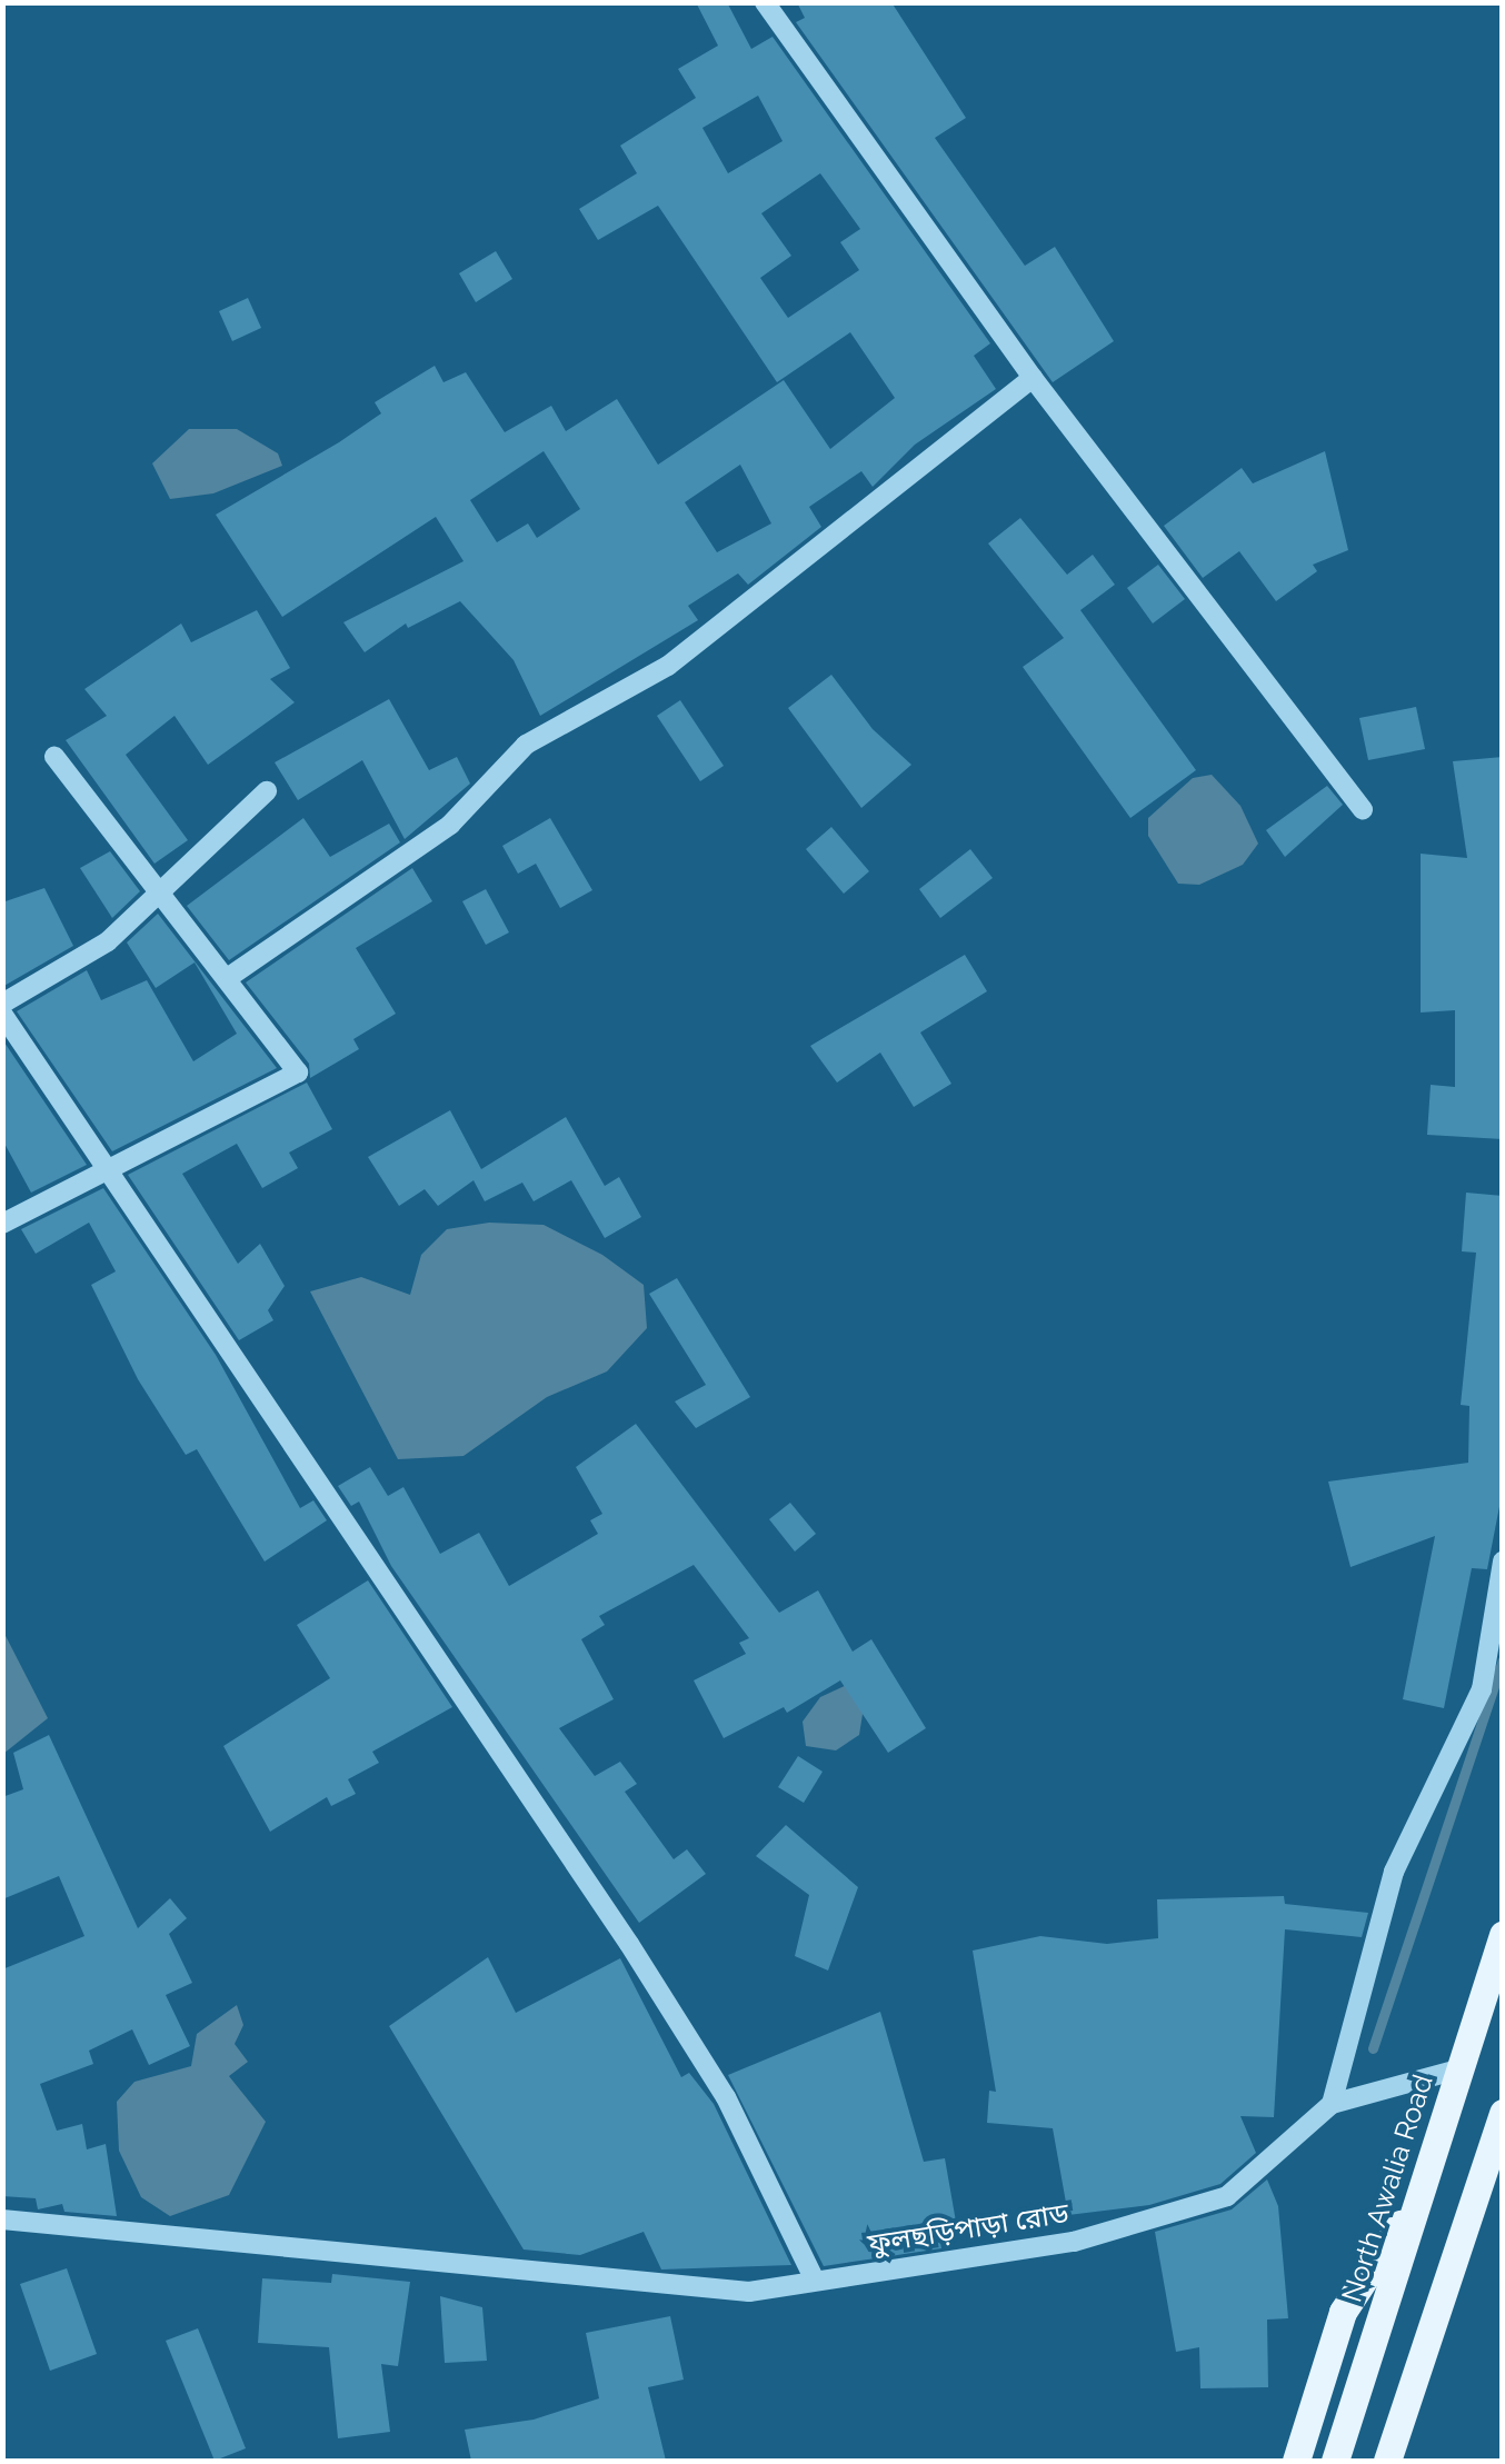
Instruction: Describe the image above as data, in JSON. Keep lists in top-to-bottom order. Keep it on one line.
{"streets":{"main road":["North Awalia Road"],"street":["ফুলছড়িপাড়া রোড"]}}
